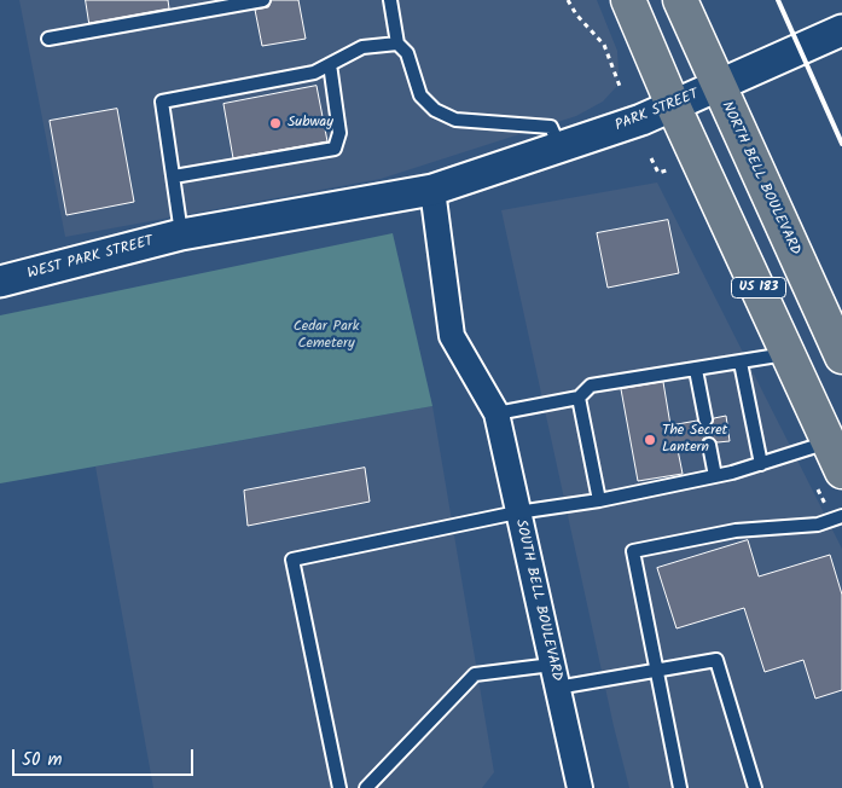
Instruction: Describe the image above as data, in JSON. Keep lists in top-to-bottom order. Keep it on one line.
{"streets":{"main road":["NORTH BELL BOULEVARD","US 183"],"street":["PARK STREET","WEST PARK STREET","SOUTH BELL BOULEVARD"]},"crossings":[["PARK STREET","NORTH BELL BOULEVARD"],["PARK STREET","WEST PARK STREET"],["PARK STREET","US 183"],["PARK STREET","SOUTH BELL BOULEVARD"],["WEST PARK STREET","SOUTH BELL BOULEVARD"]],"parks":["Cedar Park Cemetery"],"places":["Subway","The Secret Lantern"],"scale_bar":"50 m"}
